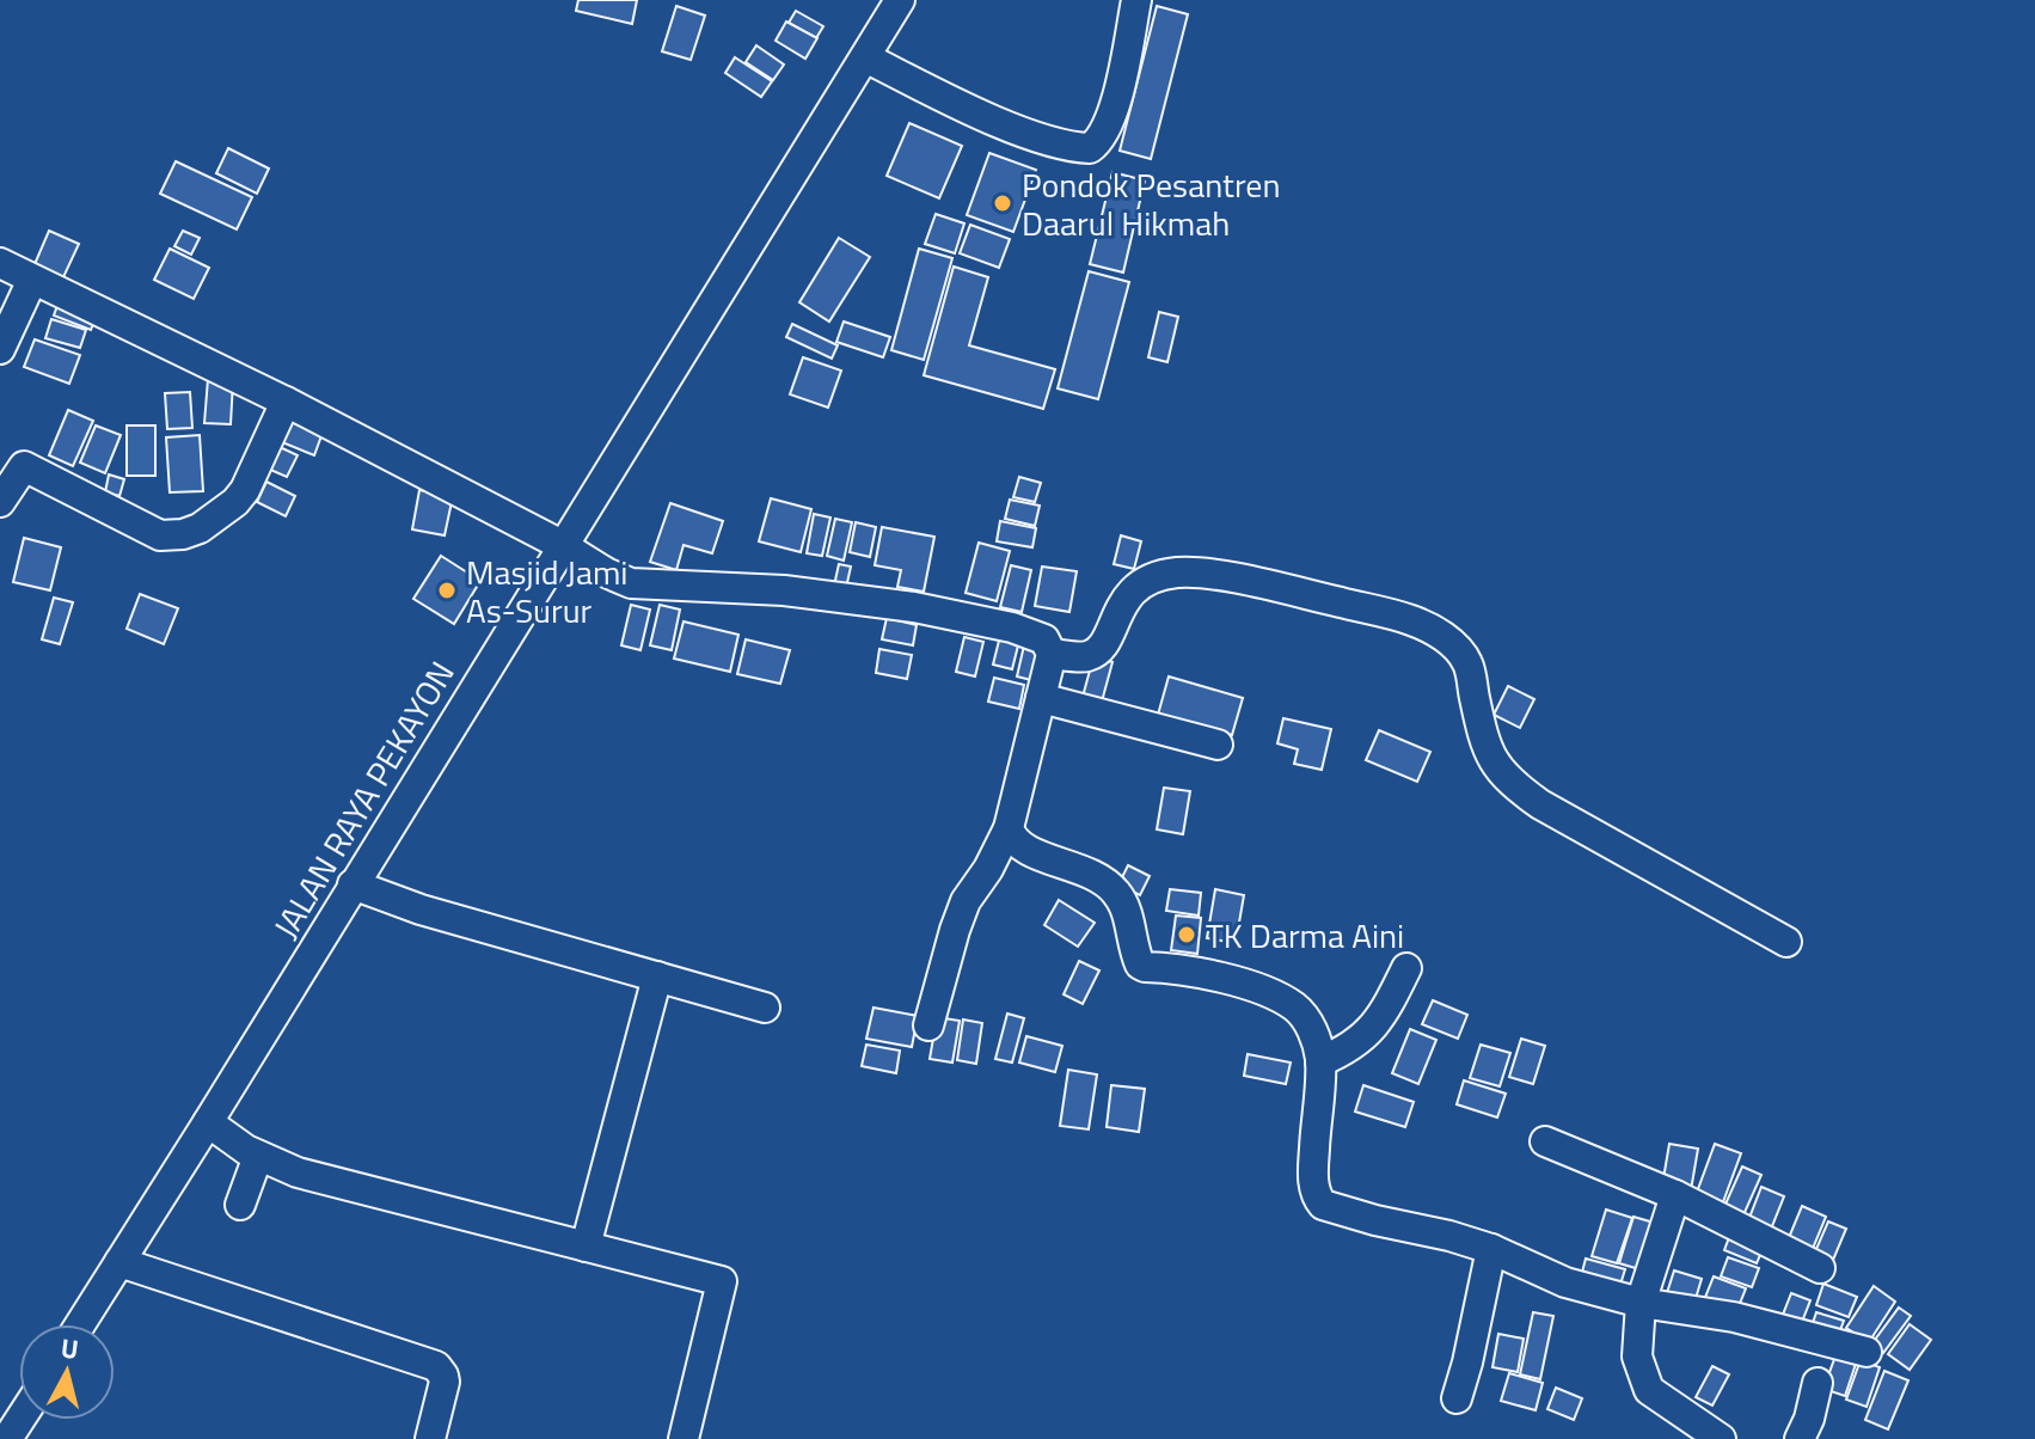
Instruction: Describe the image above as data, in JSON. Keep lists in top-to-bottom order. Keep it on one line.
{"streets":{"street":["JALAN RAYA PEKAYON"]},"places":["Pondok Pesantren Daarul Hikmah","Masjid Jami As-Surur","TK Darma Aini"],"north":"top"}
